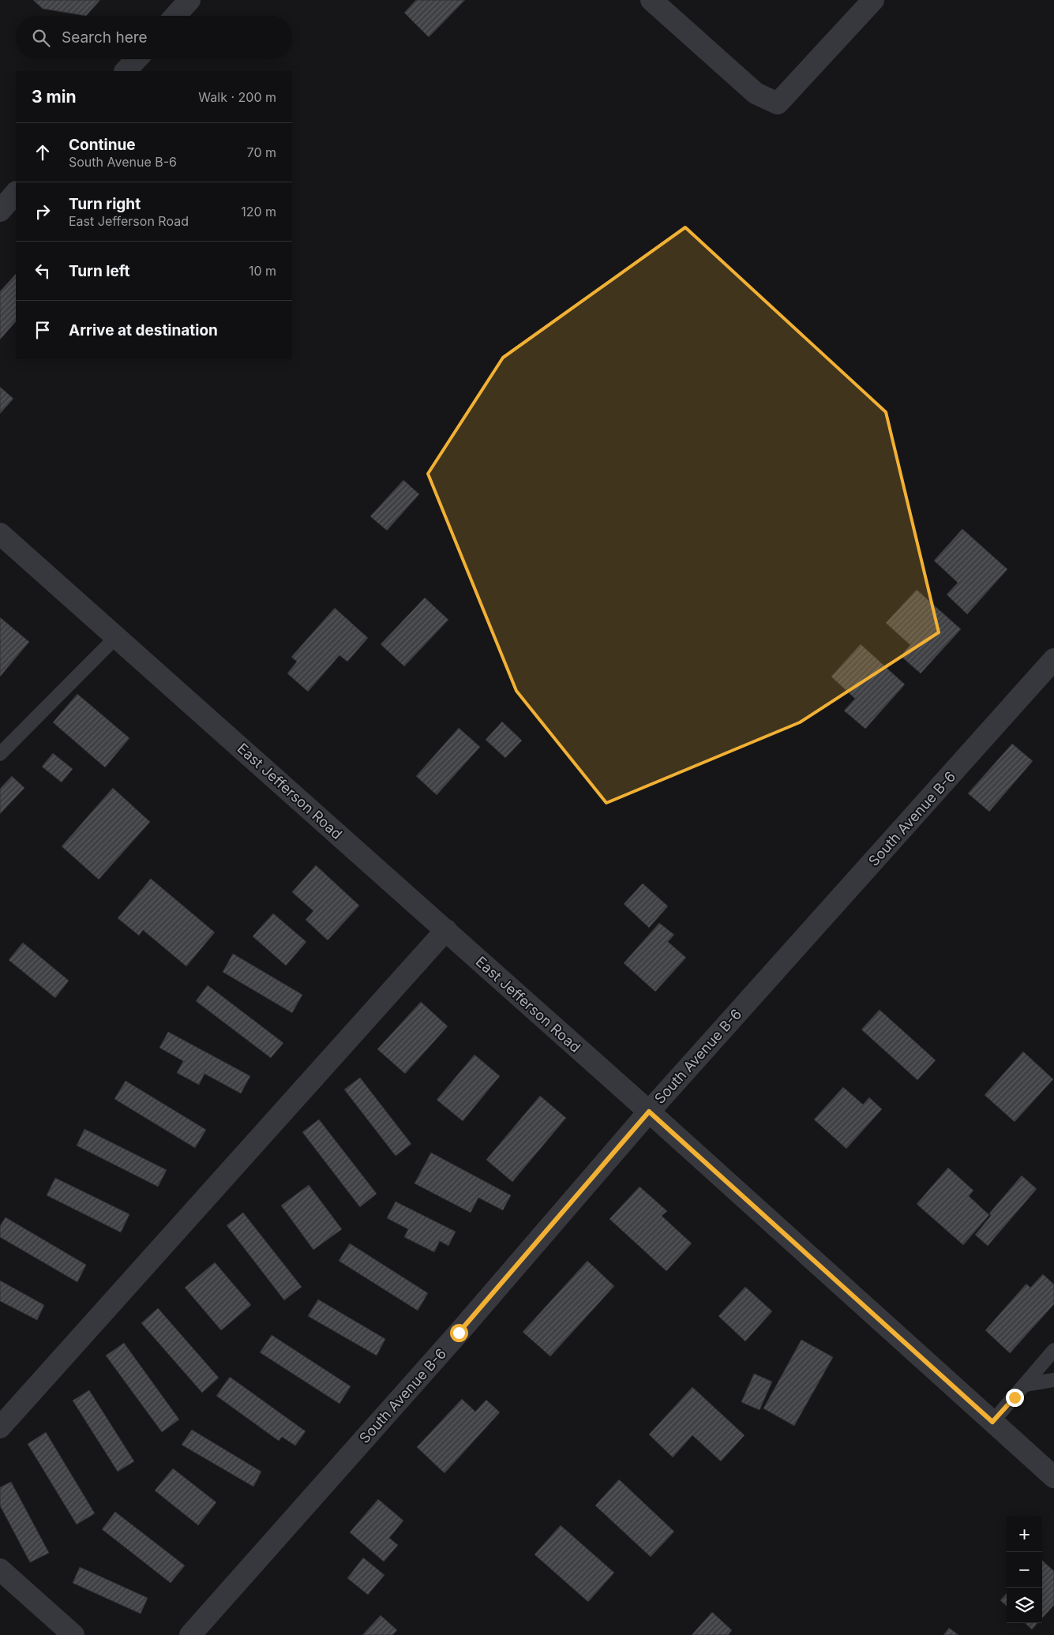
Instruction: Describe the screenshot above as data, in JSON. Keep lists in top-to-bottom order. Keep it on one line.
{"streets":{"street":["East Jefferson Road","South Avenue B-6"]},"crossings":[["East Jefferson Road","South Avenue B-6"]],"page":{"search":"Search here","heading":["3 min","Walk · 200 m"],"list":[["Continue","South Avenue B-6","70 m"],["Turn right","East Jefferson Road","120 m"],["Turn left","10 m"],"Arrive at destination"],"map_buttons":["+","−"]}}
